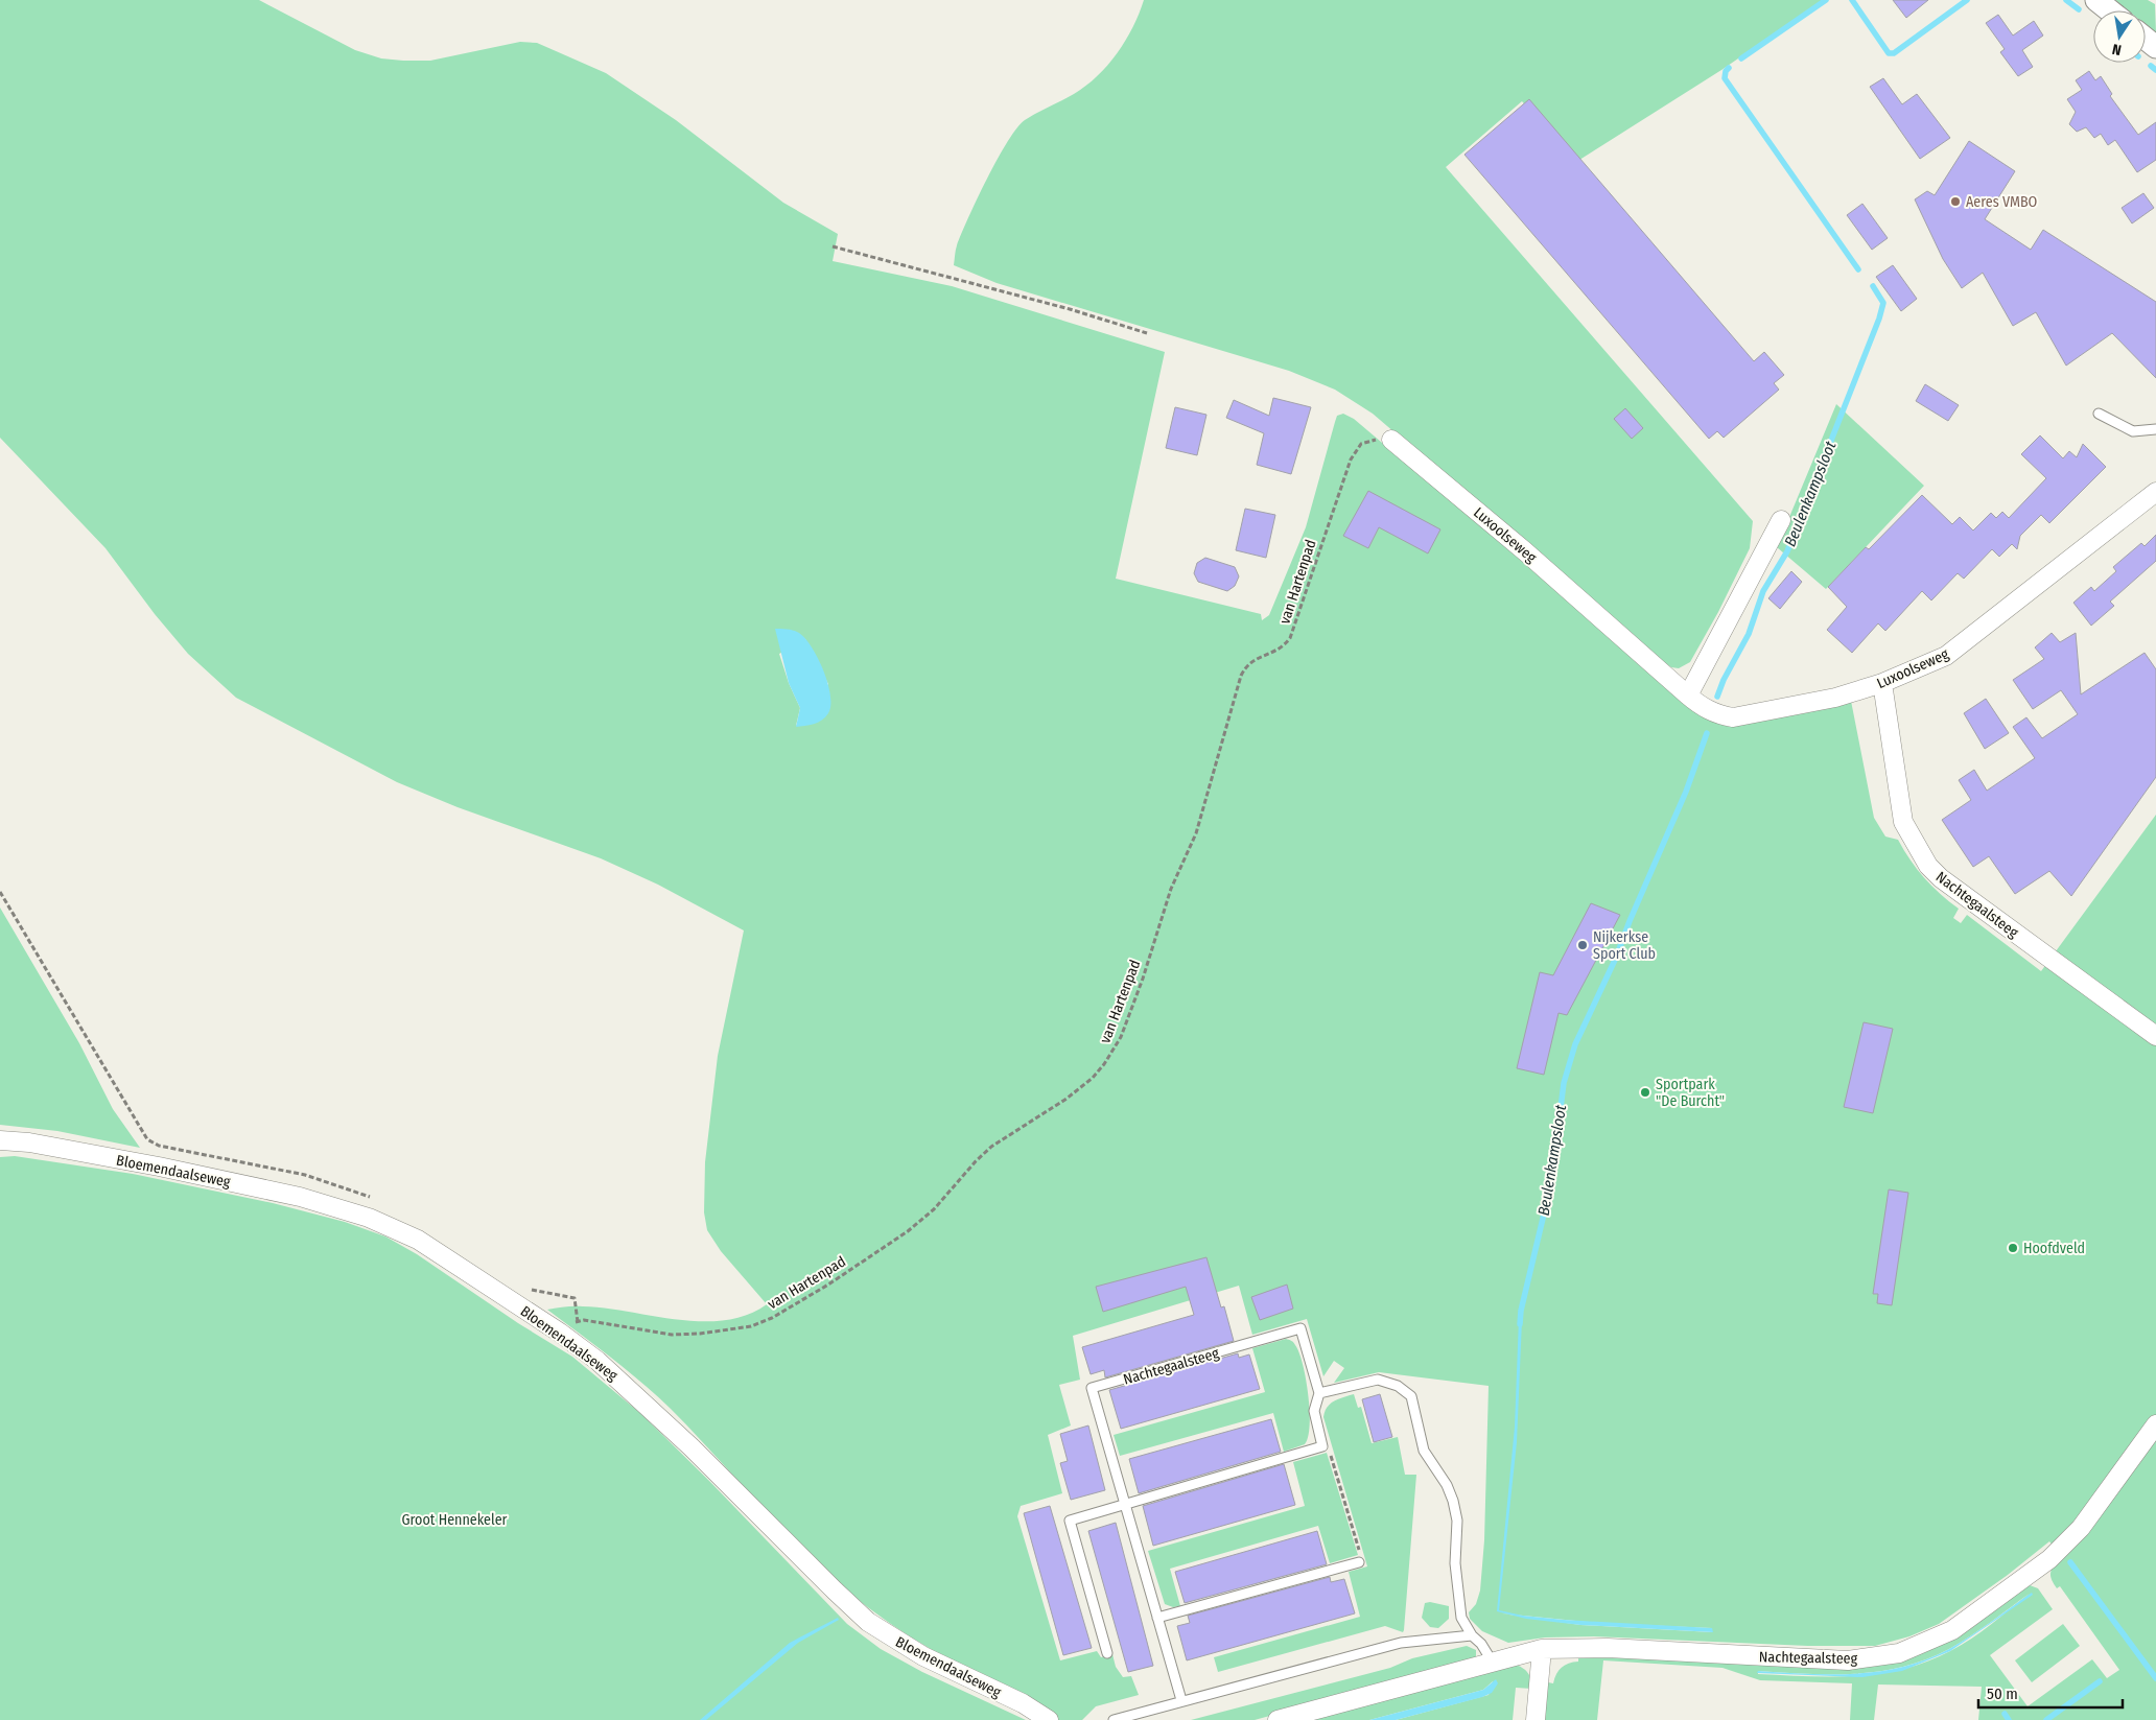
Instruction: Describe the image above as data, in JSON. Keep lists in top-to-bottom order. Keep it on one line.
{"streets":{"street":["Luxoolseweg","Nachtegaalsteeg","Bloemendaalseweg"],"path":["van Hartenpad"]},"crossings":[["Luxoolseweg","van Hartenpad"],["Luxoolseweg","Nachtegaalsteeg"]],"water":["Beulenkampsloot"],"parks":["Groot Hennekeler"],"places":["Aeres VMBO","Nijkerkse Sport Club","Sportpark \"De Burcht\"","Hoofdveld"],"scale_bar":"50 m","north":"bottom"}
